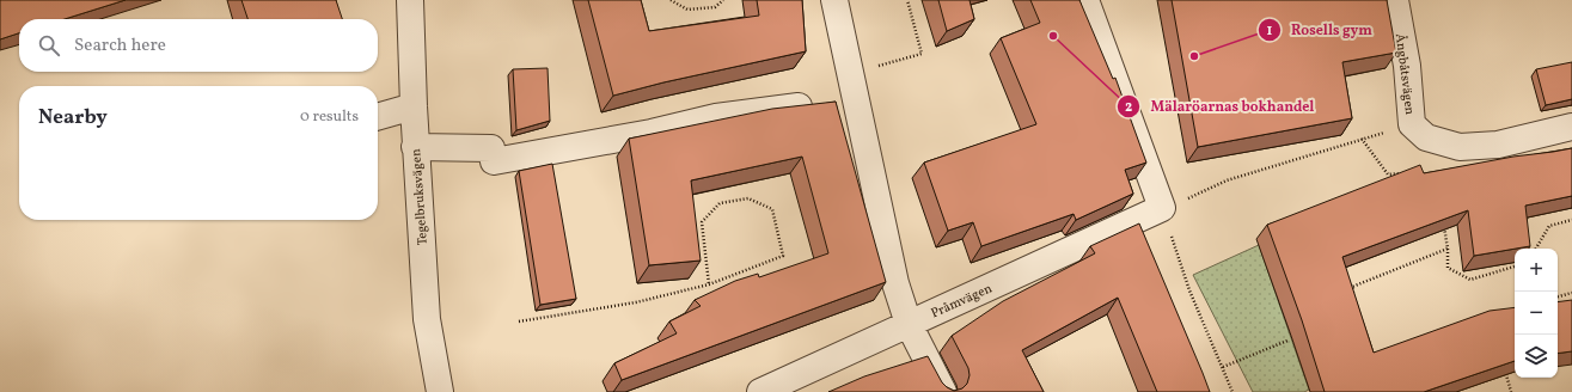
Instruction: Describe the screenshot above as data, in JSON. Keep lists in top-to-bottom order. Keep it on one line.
{"streets":{"street":["Ångbåtsvägen","Tegelbruksvägen","Pråmvägen"]},"places":["Mälaröarnas bokhandel","Rosells gym"],"page":{"search":"Search here","heading":["Nearby","0 results"],"map_buttons":["+","−"]}}
